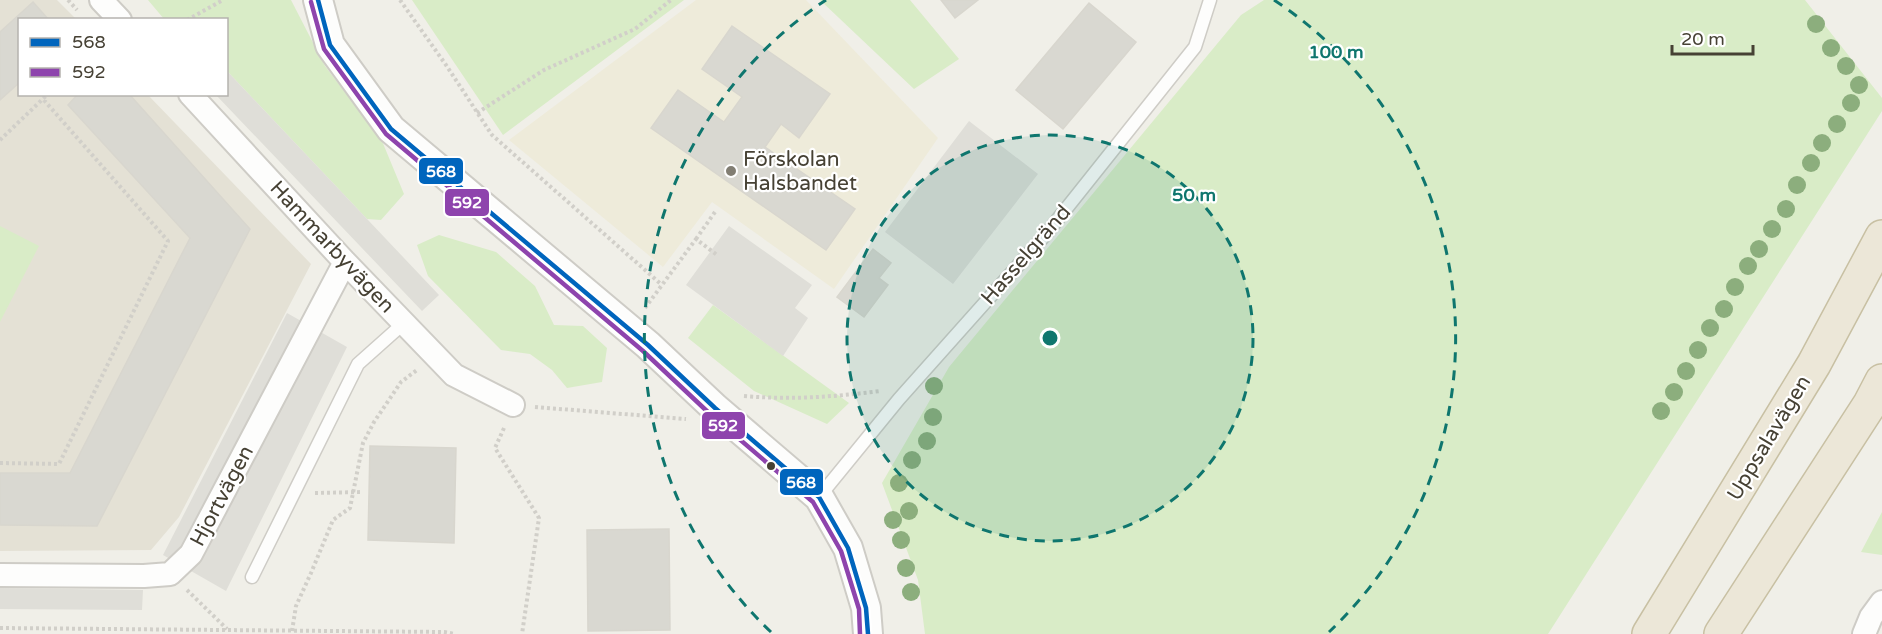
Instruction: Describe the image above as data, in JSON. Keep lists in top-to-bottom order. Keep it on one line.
{"streets":{"highway":["Uppsalavägen"],"street":["Hammarbyvägen","Hjortvägen"],"lane":["Hasselgränd"]},"crossings":[["Hammarbyvägen","Hjortvägen"]],"places":["Förskolan Halsbandet"],"lines":["transit line 568","transit line 592"],"legend":["568","592"],"scale_bar":"20 m","rings":["100 m","50 m"]}
